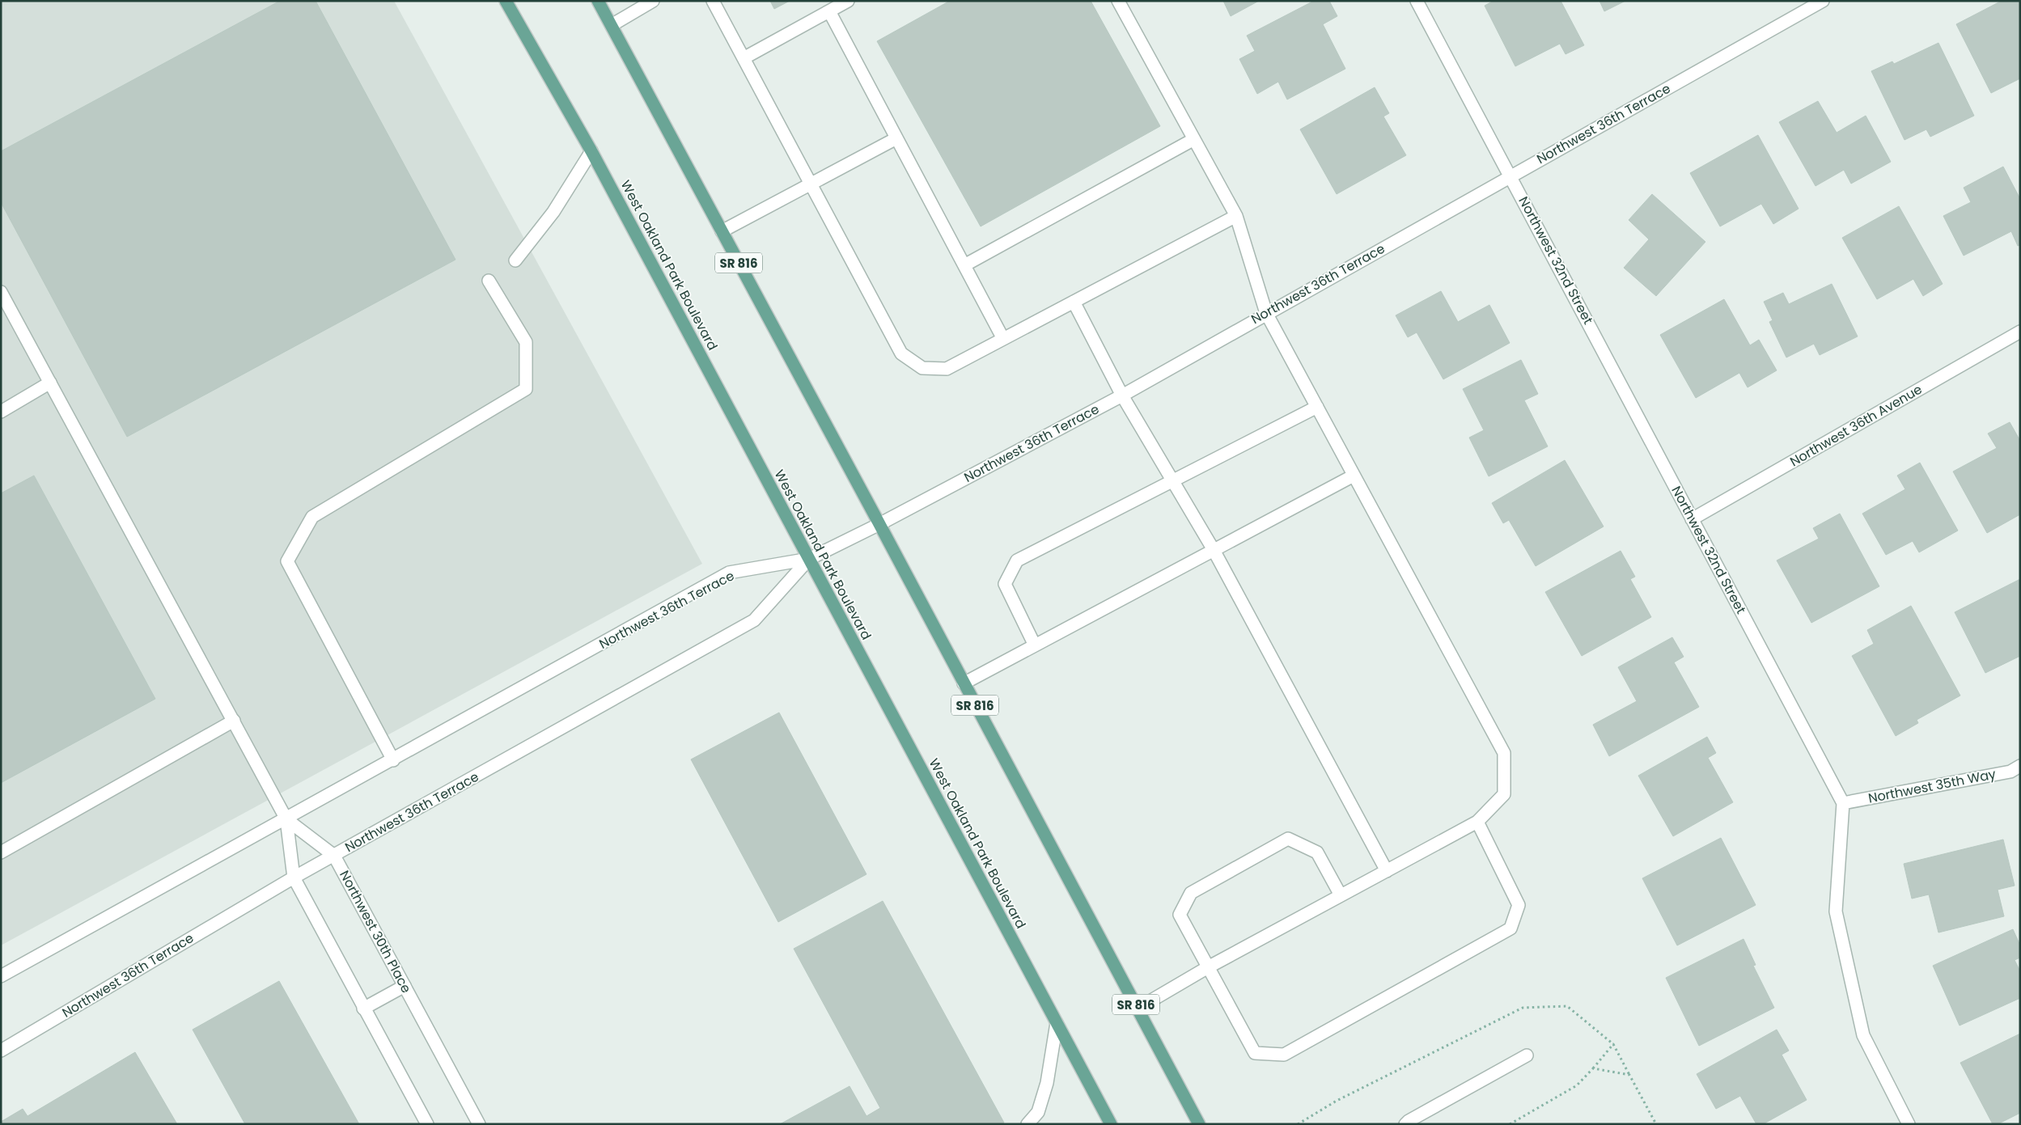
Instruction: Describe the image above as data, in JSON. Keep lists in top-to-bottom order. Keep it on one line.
{"streets":{"main road":["SR 816","West Oakland Park Boulevard"],"street":["Northwest 36th Terrace","Northwest 32nd Street","Northwest 36th Avenue","Northwest 35th Way","Northwest 30th Place"]},"crossings":[["Northwest 36th Terrace","Northwest 32nd Street"],["Northwest 36th Terrace","SR 816"],["Northwest 36th Terrace","West Oakland Park Boulevard"],["Northwest 36th Terrace","Northwest 30th Place"],["Northwest 32nd Street","Northwest 36th Avenue"],["Northwest 32nd Street","Northwest 35th Way"]]}
